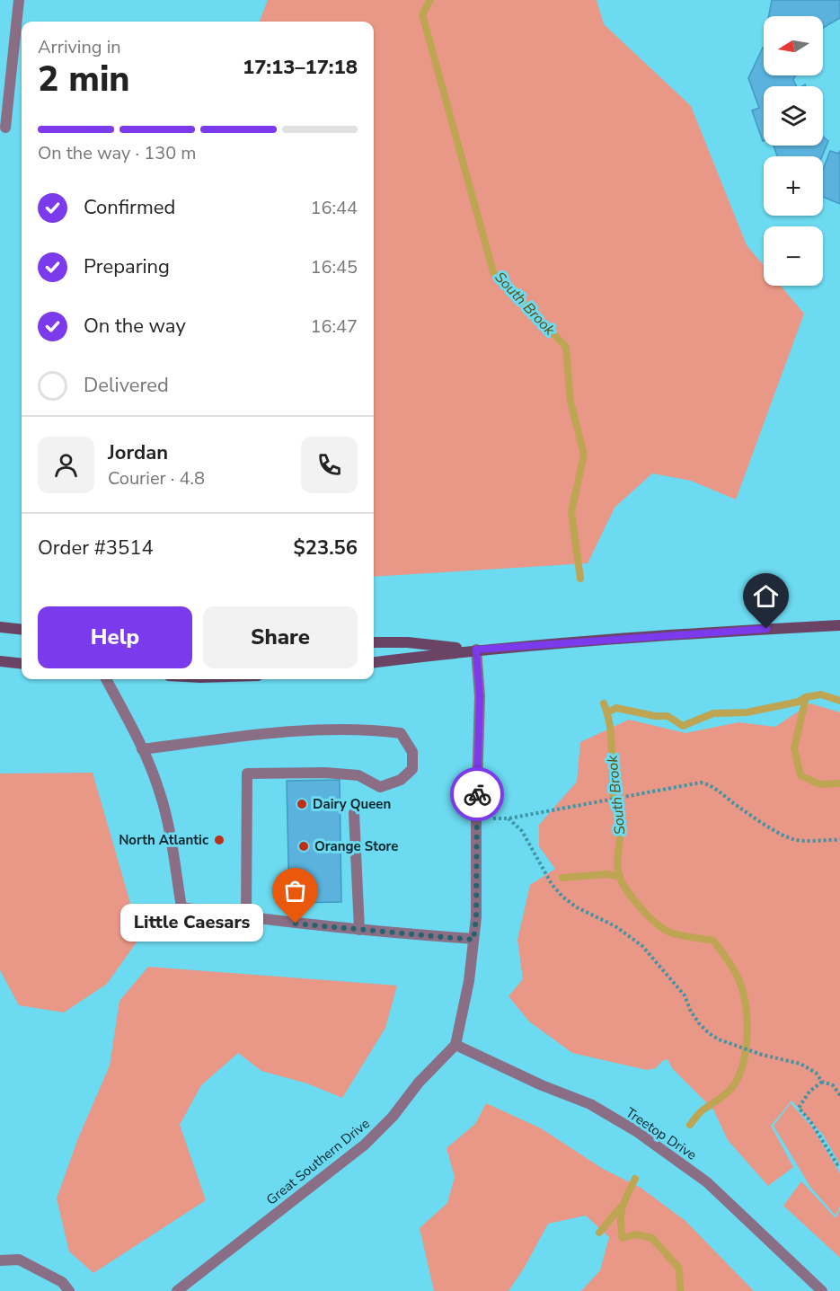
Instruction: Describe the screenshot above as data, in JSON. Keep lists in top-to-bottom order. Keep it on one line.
{"streets":{"street":["Treetop Drive","Great Southern Drive"]},"crossings":[["Treetop Drive","Great Southern Drive"]],"water":["South Brook"],"places":["Dairy Queen","North Atlantic","Orange Store","Little Caesars"],"north":"left","page":{"map_buttons":["+","−"],"heading":["2 min","Arriving in","17:13–17:18"],"panel":["Jordan","Courier · 4.8","Order #3514","$23.56"],"bar":"On the way · 130 m","list":[["Confirmed","16:44"],["Preparing","16:45"],["On the way","16:47"],"Delivered"],"buttons":["Help","Share"],"bubble":"Little Caesars"}}
